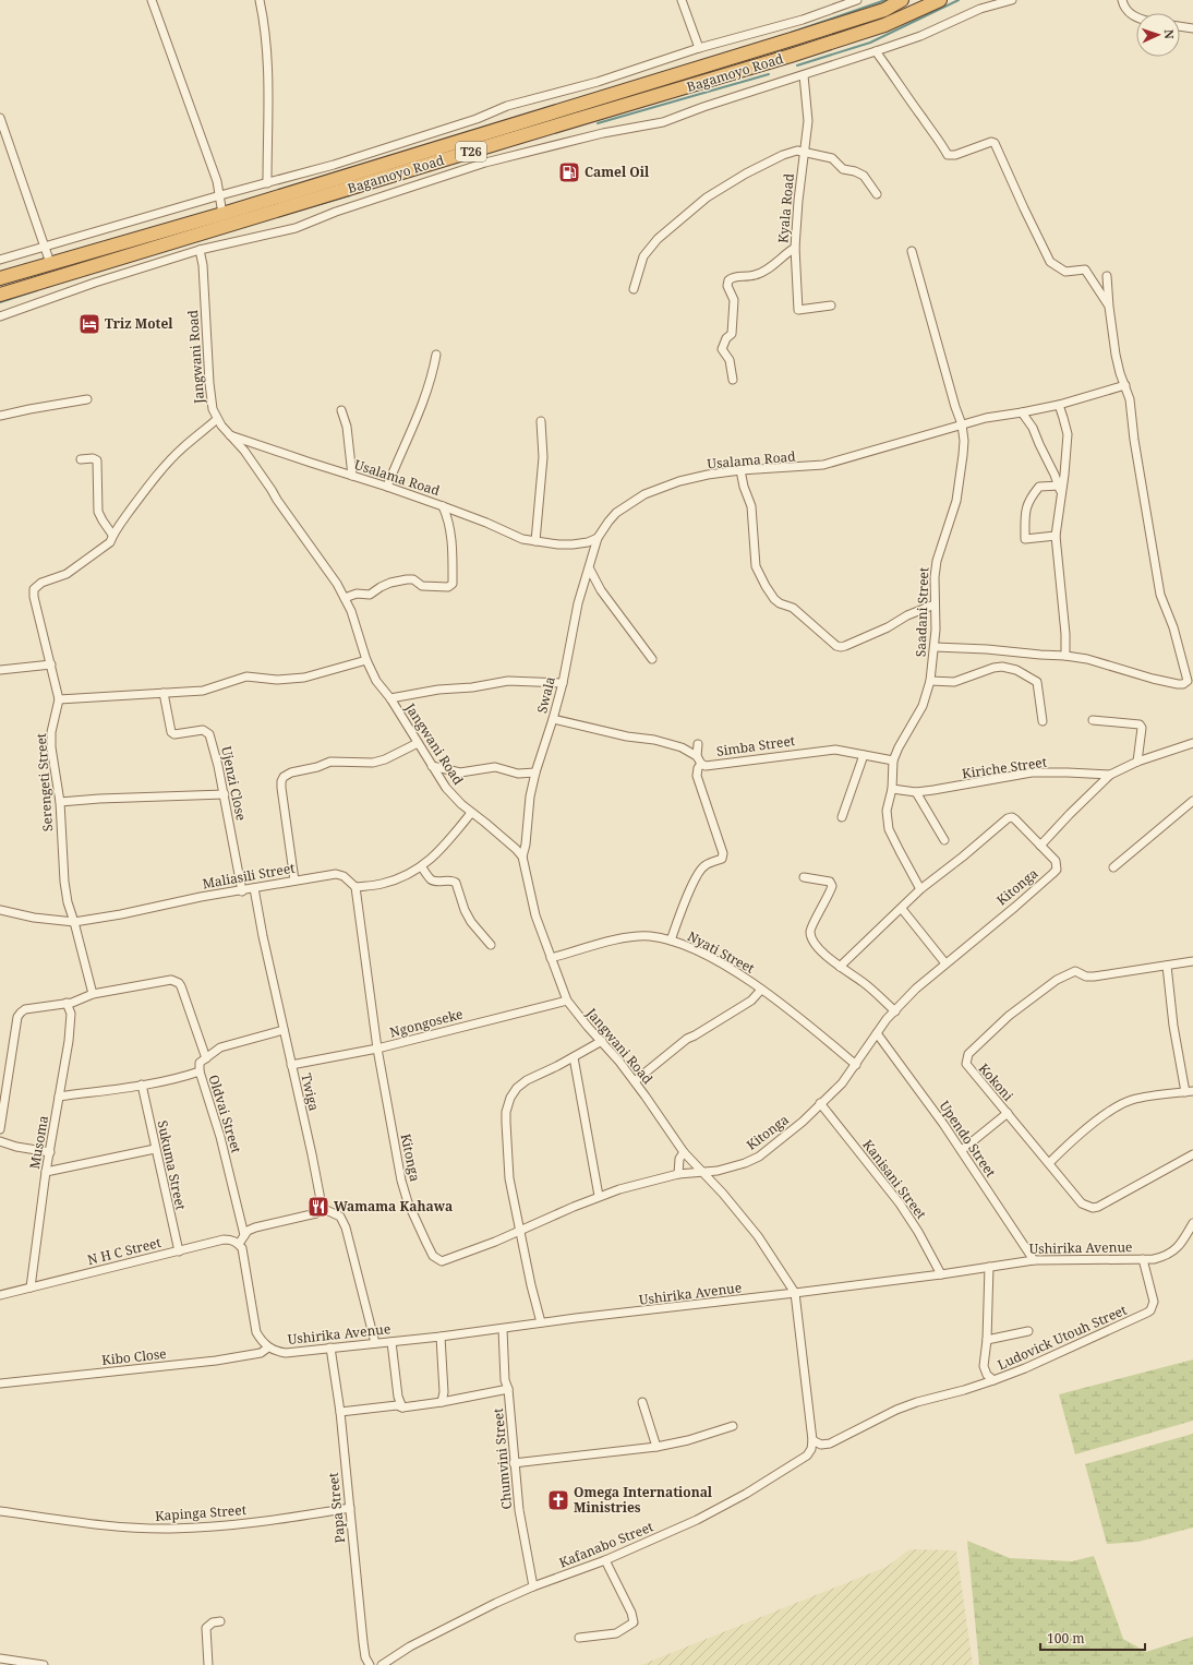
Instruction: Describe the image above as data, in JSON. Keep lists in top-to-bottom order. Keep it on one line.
{"streets":{"highway":["Bagamoyo Road","T26"],"street":["Kyala Road","Jangwani Road","Usalama Road","Saadani Street","Swala","Simba Street","Kiriche Street","Serengeti Street","Ujenzi Close","Maliasili Street","Kitonga","Nyati Street","Ngongoseke","Kokoni","Twiga","Oldvai Street","Upendo Street","Musoma","Sukuma Street","Kanisani Street","Ushirika Avenue","N H C Street","Ludovick Utouh Street","Kibo Close","Chumvini Street","Papa Street","Kapinga Street","Kafanabo Street"]},"crossings":[["Jangwani Road","Usalama Road"],["Jangwani Road","Swala"],["Jangwani Road","Serengeti Street"],["Jangwani Road","Kitonga"],["Jangwani Road","Nyati Street"],["Jangwani Road","Ngongoseke"],["Jangwani Road","Ushirika Avenue"],["Usalama Road","Saadani Street"],["Usalama Road","Swala"],["Saadani Street","Simba Street"],["Saadani Street","Kiriche Street"],["Saadani Street","Kitonga"],["Serengeti Street","Maliasili Street"],["Ujenzi Close","Maliasili Street"],["Maliasili Street","Kitonga"],["Maliasili Street","Twiga"],["Kitonga","Nyati Street"],["Kitonga","Ngongoseke"],["Kitonga","Upendo Street"],["Kitonga","Kanisani Street"],["Ngongoseke","Twiga"],["Twiga","Oldvai Street"],["Upendo Street","Ushirika Avenue"],["Musoma","N H C Street"],["Sukuma Street","N H C Street"],["Kanisani Street","Ushirika Avenue"],["Ushirika Avenue","Ludovick Utouh Street"],["Ushirika Avenue","Kibo Close"],["Ushirika Avenue","Chumvini Street"],["Ushirika Avenue","Papa Street"],["Chumvini Street","Kafanabo Street"],["Papa Street","Kapinga Street"]],"places":{"fuel station":["Camel Oil"],"hotel":["Triz Motel"],"restaurant":["Wamama Kahawa"],"church":["Omega International Ministries"]},"scale_bar":"100 m","north":"right"}
